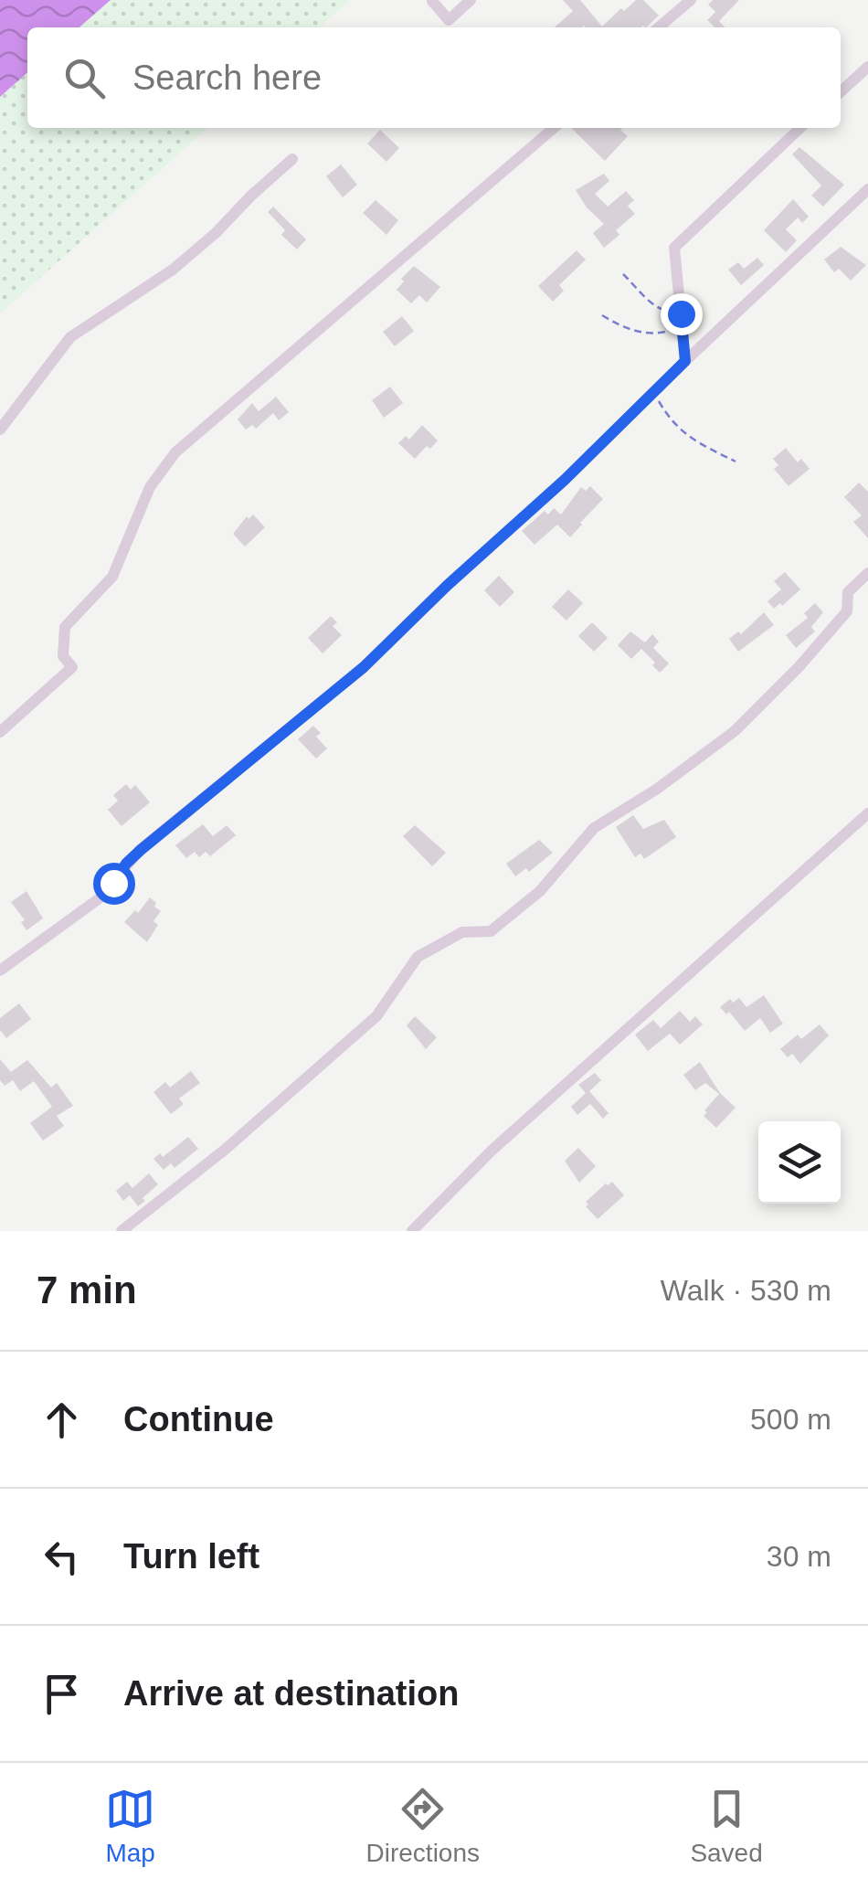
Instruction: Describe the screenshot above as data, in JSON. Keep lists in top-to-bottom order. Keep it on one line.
{"page":{"search":"Search here","heading":["7 min","Walk · 530 m"],"list":[["Continue","500 m"],["Turn left","30 m"],"Arrive at destination"],"nav":["Map","Directions","Saved"]}}
